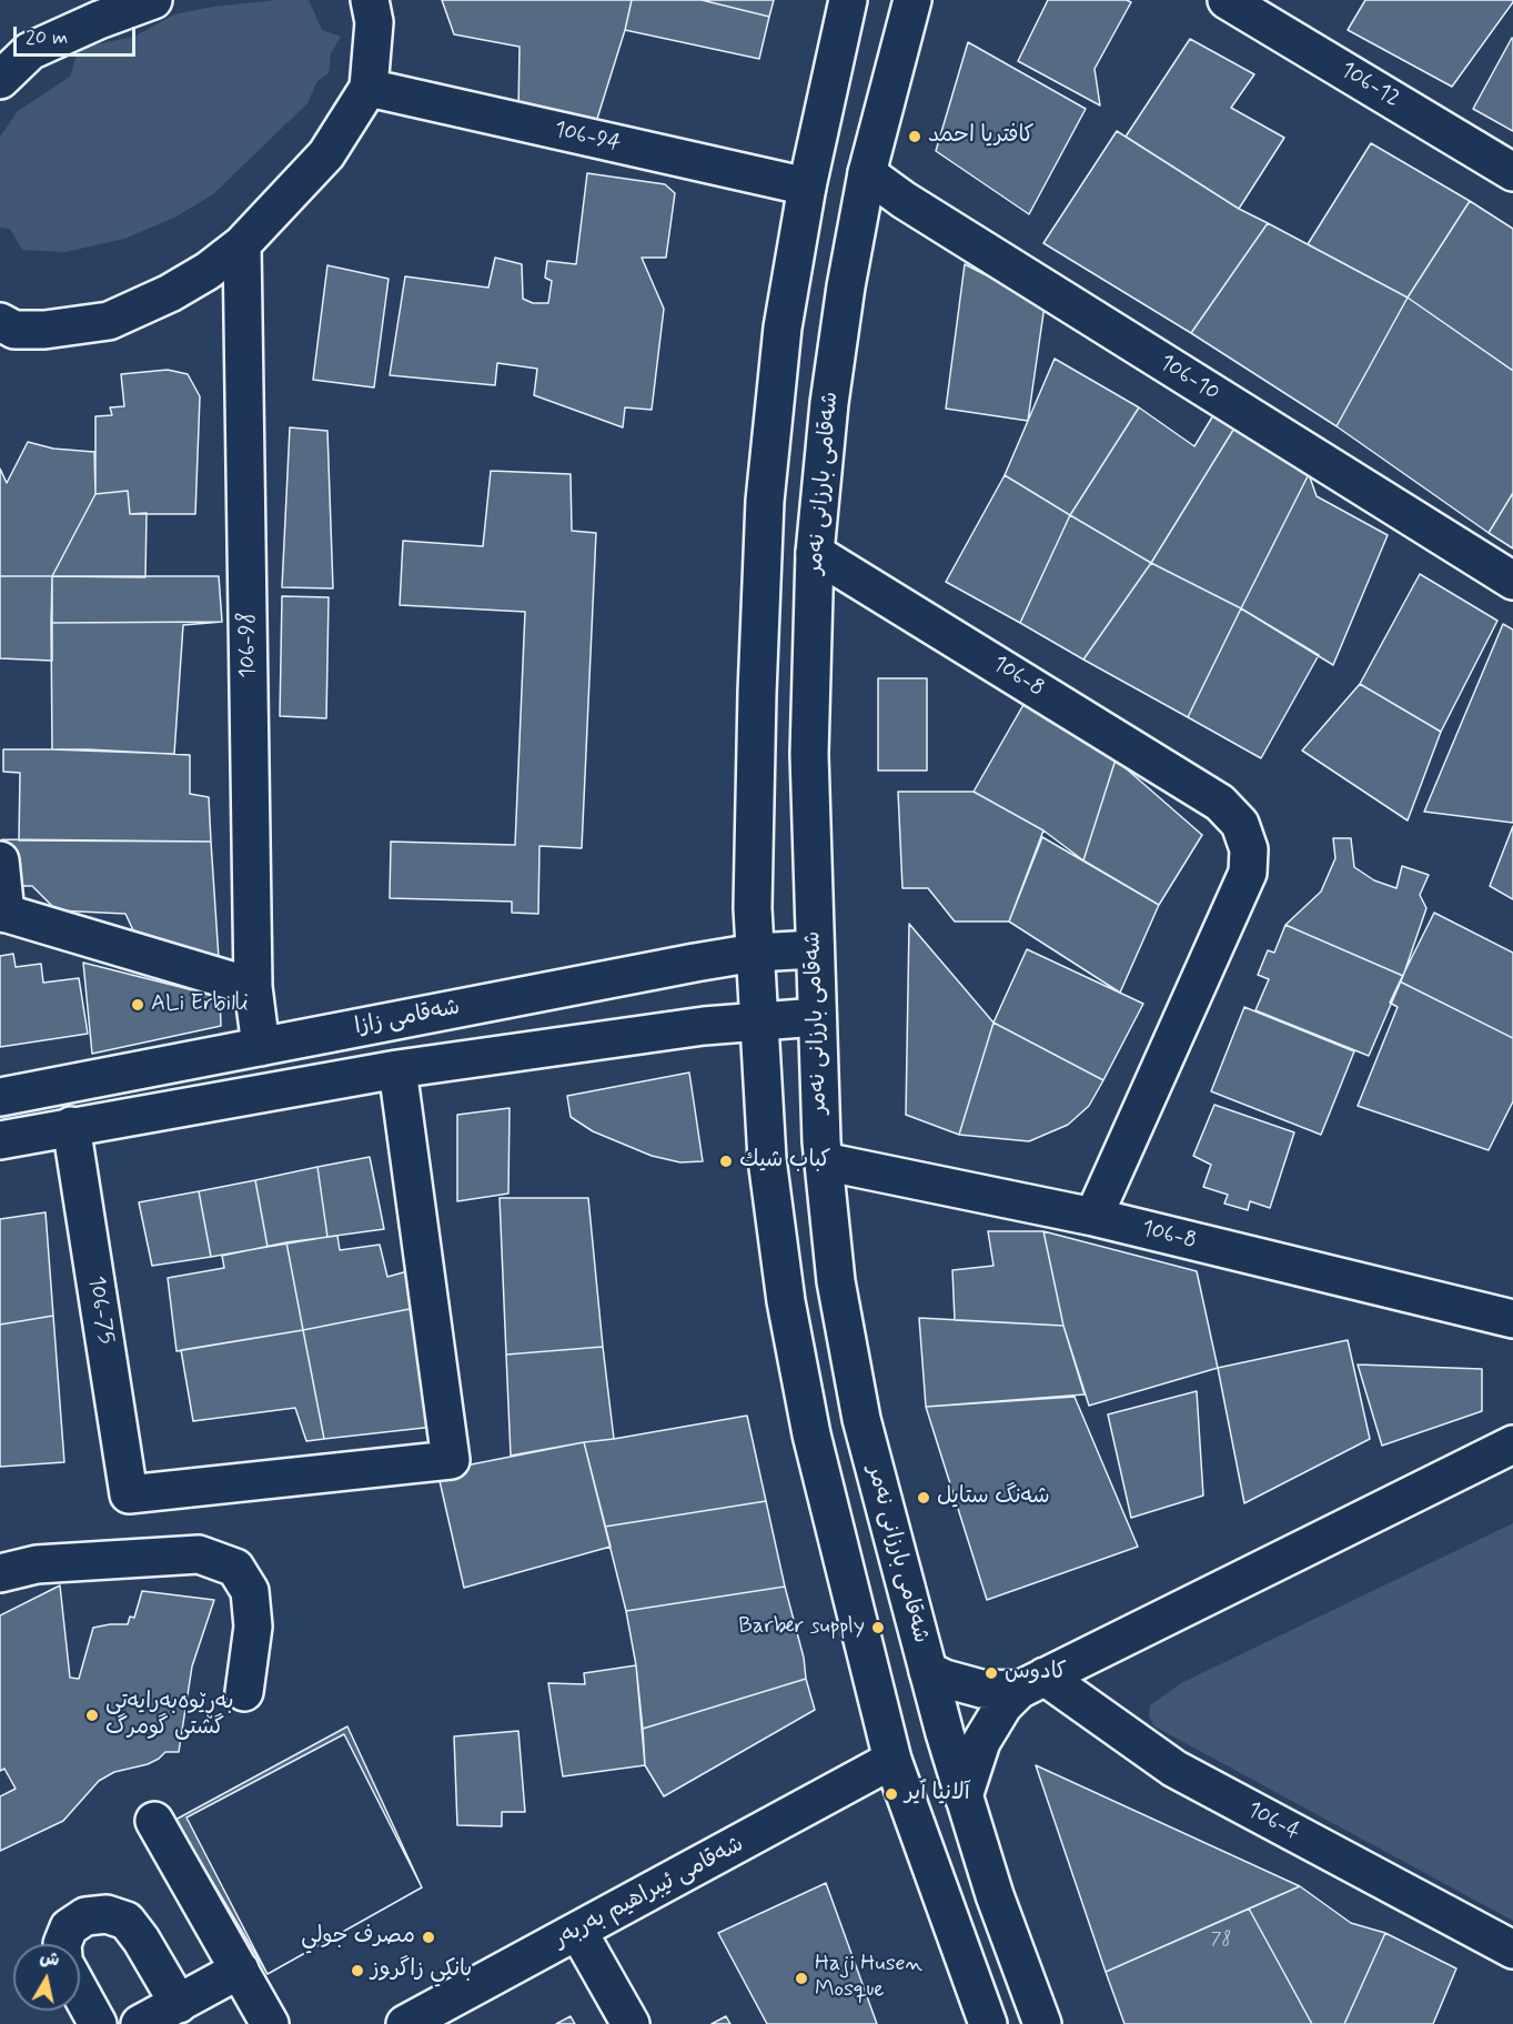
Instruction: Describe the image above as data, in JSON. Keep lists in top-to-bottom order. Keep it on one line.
{"streets":{"street":["106-12","106-94","106-10","شەقامی بارزانی نەمر","106-98","106-8","شەقامی زازا","106-75","106-4","شەقامی ئیبراهیم بەربەر"]},"crossings":[["106-10","شەقامی بارزانی نەمر"],["شەقامی بارزانی نەمر","106-8"],["شەقامی بارزانی نەمر","شەقامی زازا"],["106-98","شەقامی زازا"]],"places":["كافتريا احمد","ALi Erbilli","كباب شيك","شەنگ ستایل","Barber supply","كادوس","بەڕێوەبەرایەتی گشتی گومرگ","آلانیا ٱير","مصرف جولي","بانكي زاگروز","Haji Husen Mosque"],"house_numbers":["78"],"scale_bar":"20 m","north":"top"}
